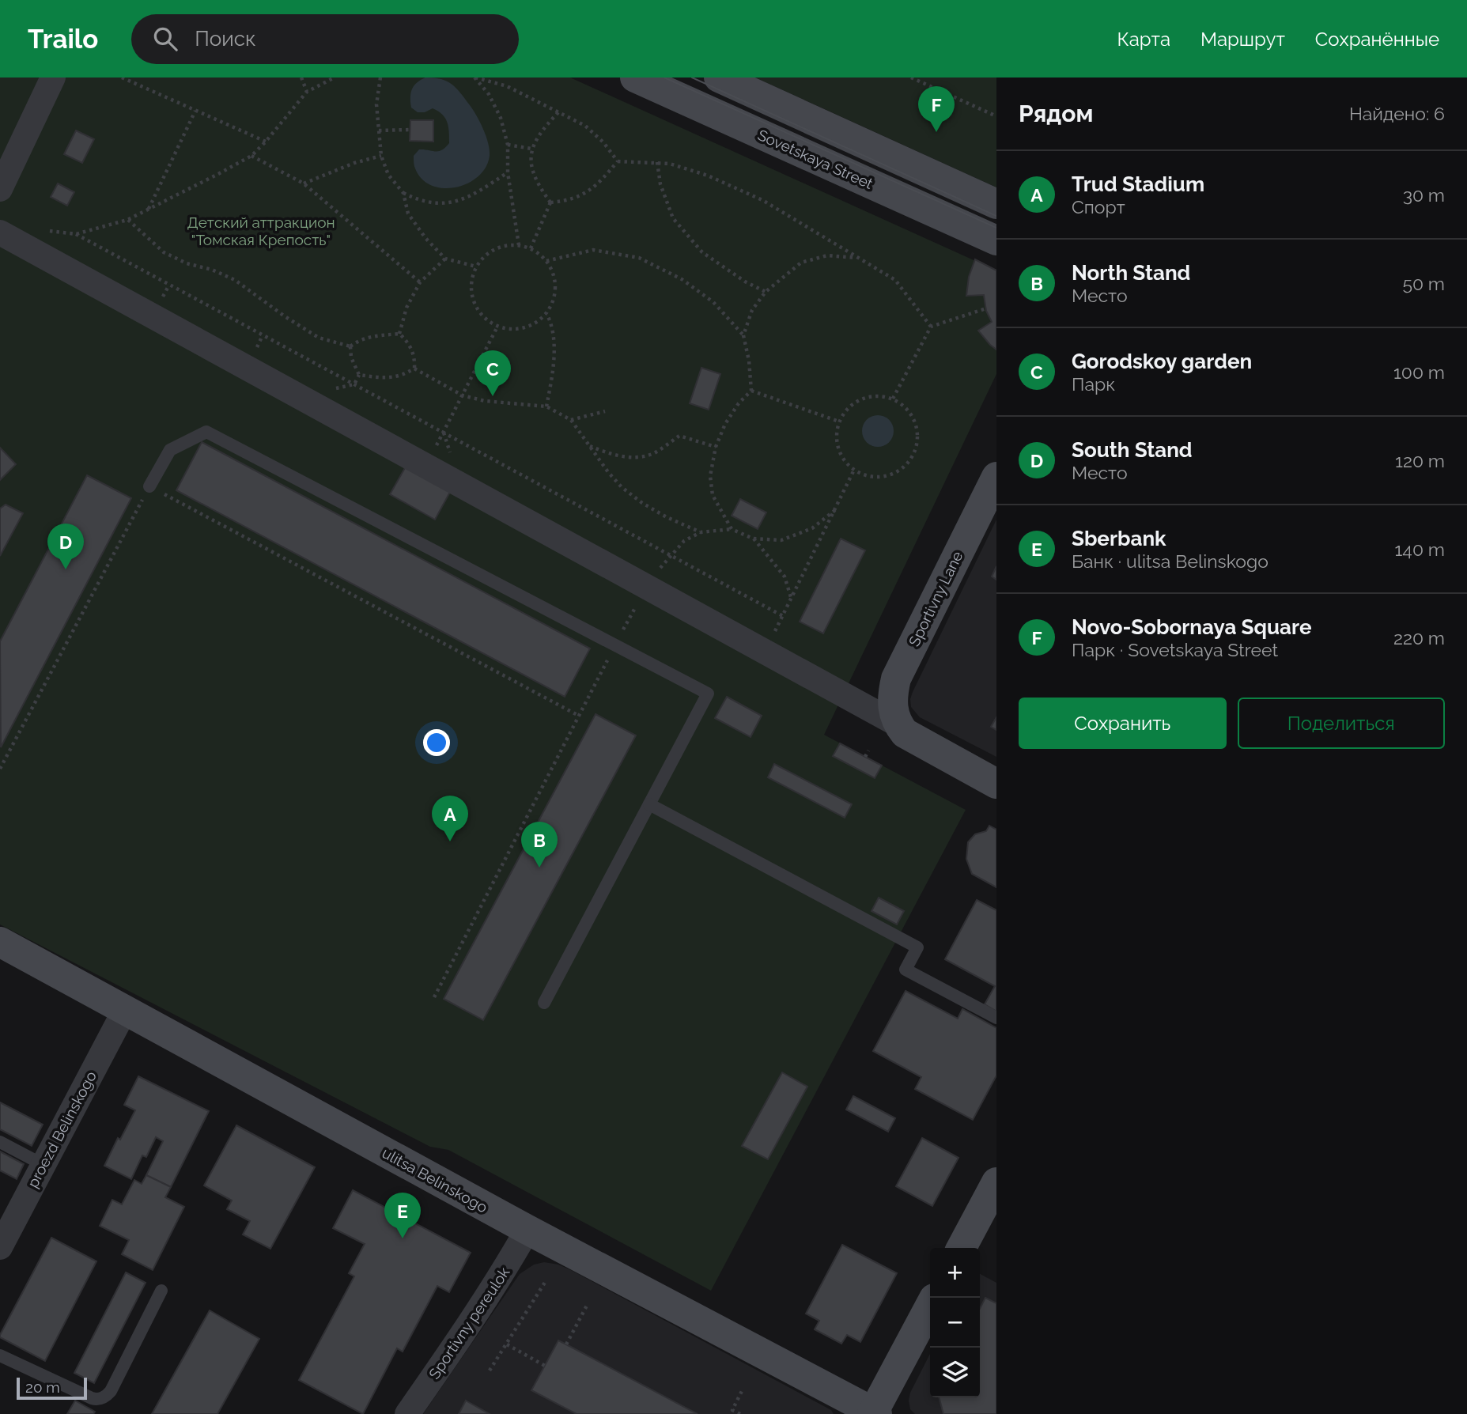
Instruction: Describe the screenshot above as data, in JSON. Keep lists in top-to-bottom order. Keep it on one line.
{"streets":{"street":["Sovetskaya Street","Sportivny Lane","proezd Belinskogo","ulitsa Belinskogo","Sportivny pereulok"]},"crossings":[["proezd Belinskogo","ulitsa Belinskogo"],["ulitsa Belinskogo","Sportivny pereulok"]],"parks":["Детский аттракцион \"Томская Крепость\""],"scale_bar":"20 m","page":{"header":"Trailo","search":"Поиск","nav":["Карта","Маршрут","Сохранённые"],"heading":["Рядом","Найдено: 6"],"pins":["F","C","D","A","B","E"],"list":[{"mark":"A","name":"Trud Stadium","note":"Спорт","value":"30 m"},{"mark":"B","name":"North Stand","note":"Место","value":"50 m"},{"mark":"C","name":"Gorodskoy garden","note":"Парк","value":"100 m"},{"mark":"D","name":"South Stand","note":"Место","value":"120 m"},{"mark":"E","name":"Sberbank","note":"Банк · ulitsa Belinskogo","value":"140 m"},{"mark":"F","name":"Novo-Sobornaya Square","note":"Парк · Sovetskaya Street","value":"220 m"}],"buttons":["Сохранить","Поделиться"],"map_buttons":["+","−"],"scale":"20 m"}}
